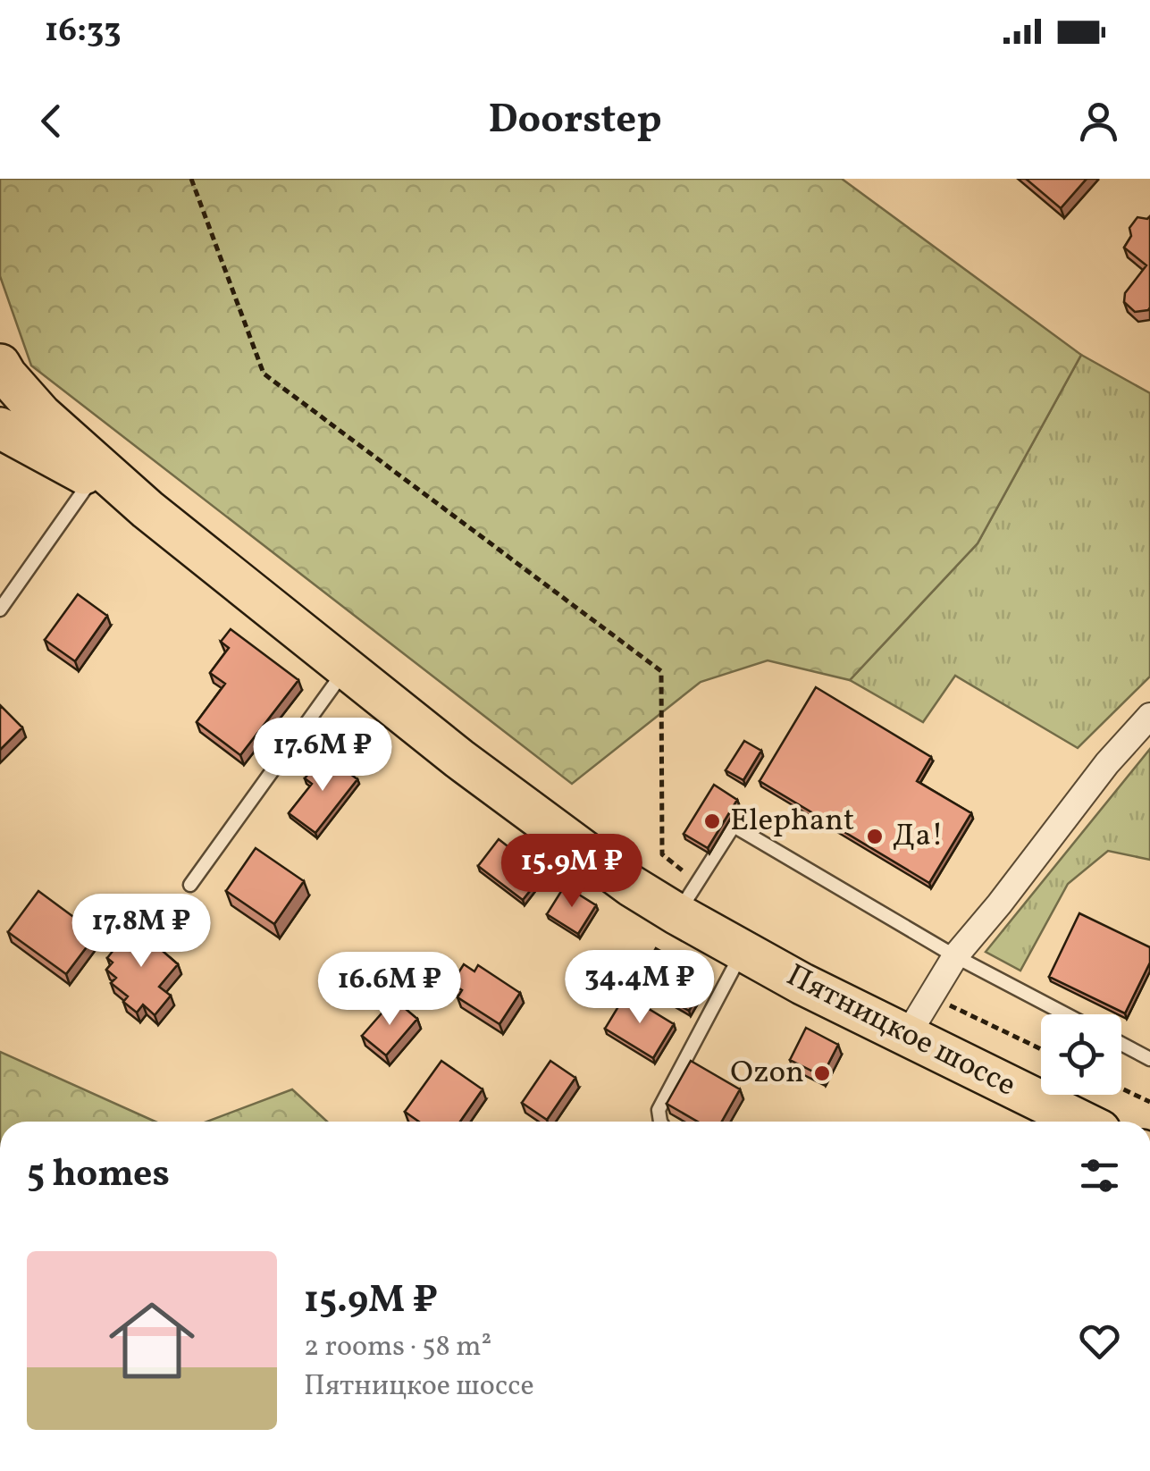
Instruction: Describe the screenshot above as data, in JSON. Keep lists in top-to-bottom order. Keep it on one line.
{"streets":{"main road":["Пятницкое шоссе"]},"places":["Elephant","Да!","Ozon"],"page":{"status":"16:33","header":"Doorstep","price":["17.6M ₽","15.9M ₽","17.8M ₽","34.4M ₽","16.6M ₽"],"heading":"5 homes","list":[{"name":"15.9M ₽","note":"2 rooms · 58 m² · Пятницкое шоссе"}]}}
